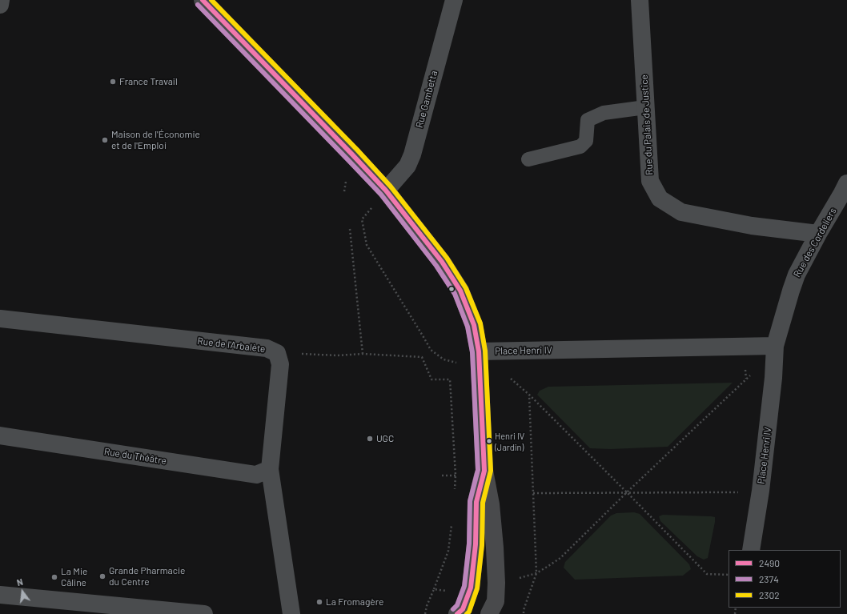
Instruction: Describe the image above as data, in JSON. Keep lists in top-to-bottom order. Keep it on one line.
{"streets":{"street":["Rue Gambetta","Rue du Palais de Justice","Rue des Cordeliers","Rue de l'Arbalète","Place Henri IV","Rue du Théâtre"]},"crossings":[["Rue du Palais de Justice","Rue des Cordeliers"],["Rue des Cordeliers","Place Henri IV"],["Rue de l'Arbalète","Rue du Théâtre"]],"places":["France Travail","Maison de l'Économie et de l'Emploi","UGC","Henri IV (Jardin)","Grande Pharmacie du Centre","La Mie Câline","La Fromagère"],"lines":["transit line 2490","transit line 2302","transit line 2374"],"legend":["2490","2374","2302"],"north":"top"}
